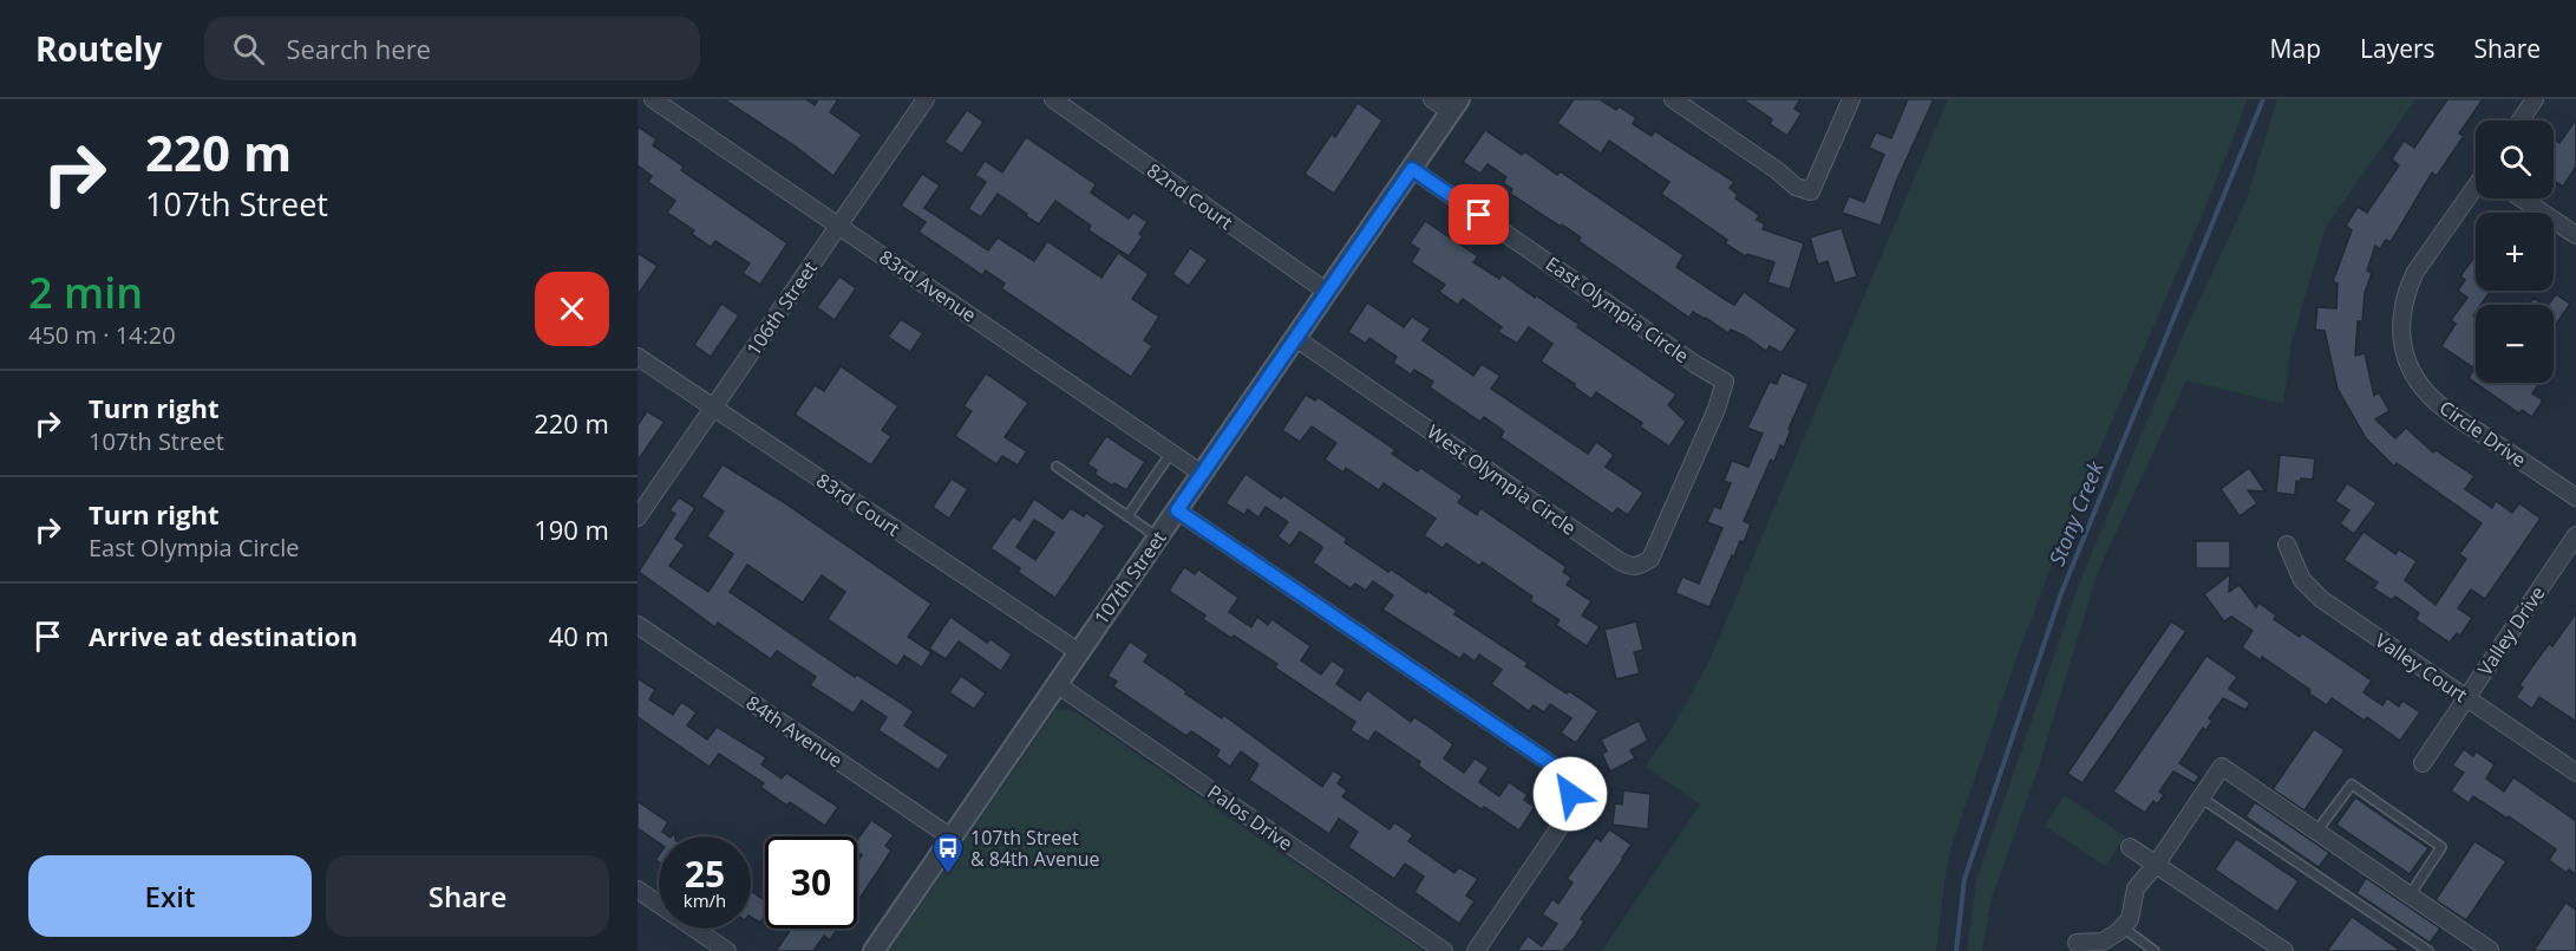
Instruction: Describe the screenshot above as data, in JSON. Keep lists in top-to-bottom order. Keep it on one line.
{"streets":{"street":["82nd Court","83rd Avenue","106th Street","East Olympia Circle","Circle Drive","West Olympia Circle","83rd Court","107th Street","Valley Drive","Valley Court","84th Avenue","Palos Drive"]},"crossings":[["82nd Court","107th Street"],["83rd Avenue","106th Street"],["83rd Avenue","107th Street"],["106th Street","83rd Court"],["East Olympia Circle","West Olympia Circle"],["East Olympia Circle","107th Street"],["West Olympia Circle","107th Street"],["83rd Court","107th Street"],["107th Street","84th Avenue"],["107th Street","Palos Drive"],["Valley Drive","Valley Court"]],"water":["Stony Creek"],"places":{"bus stop":["107th Street & 84th Avenue"]},"page":{"header":"Routely","search":"Search here","nav":["Map","Layers","Share"],"turn":["220 m","107th Street"],"map_buttons":["+","−"],"heading":["2 min","450 m · 14:20"],"list":[{"name":"Turn right","note":"107th Street","value":"220 m"},{"name":"Turn right","note":"East Olympia Circle","value":"190 m"},{"name":"Arrive at destination","value":"40 m"}],"speed":"25 km/h","limit":"30","buttons":["Exit","Share"]}}
